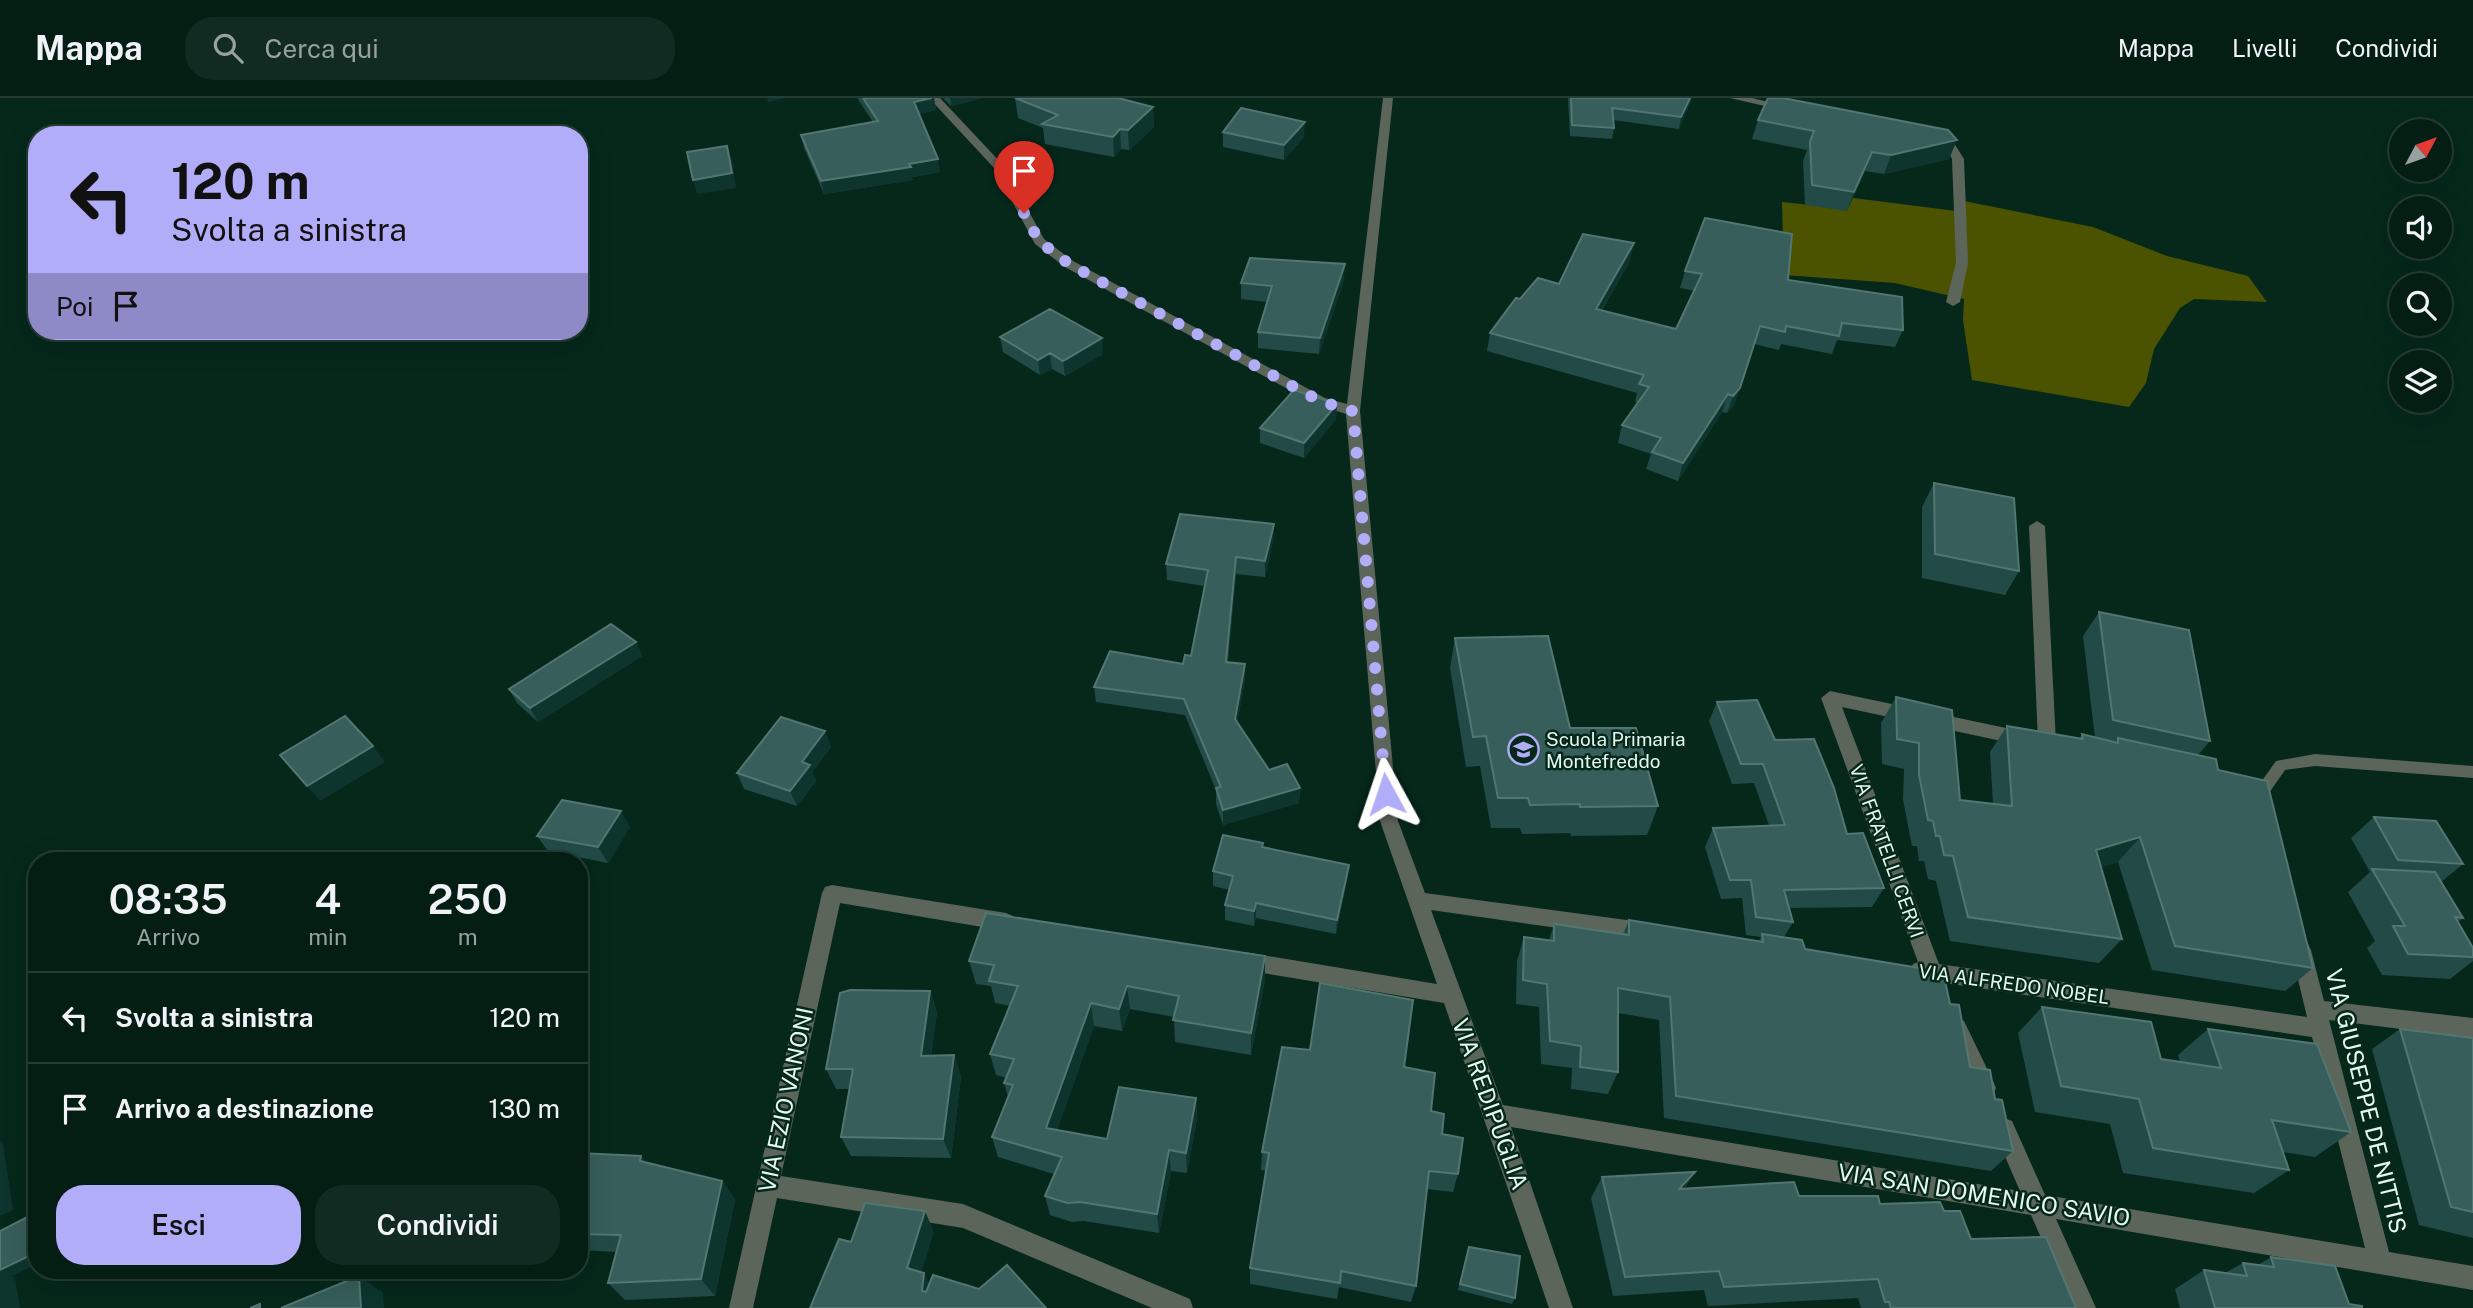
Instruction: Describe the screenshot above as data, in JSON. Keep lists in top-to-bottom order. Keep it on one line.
{"streets":{"street":["VIA FRATELLI CERVI","VIA ALFREDO NOBEL","VIA EZIO VANONI","VIA GIUSEPPE DE NITTIS","VIA REDIPUGLIA","VIA SAN DOMENICO SAVIO"]},"crossings":[["VIA FRATELLI CERVI","VIA ALFREDO NOBEL"],["VIA FRATELLI CERVI","VIA SAN DOMENICO SAVIO"],["VIA ALFREDO NOBEL","VIA GIUSEPPE DE NITTIS"],["VIA GIUSEPPE DE NITTIS","VIA SAN DOMENICO SAVIO"],["VIA REDIPUGLIA","VIA SAN DOMENICO SAVIO"]],"places":{"school or university":["Scuola Primaria Montefreddo"]},"north":"top right","page":{"header":"Mappa","search":"Cerca qui","nav":["Mappa","Livelli","Condividi"],"turn":["120 m","Svolta a sinistra"],"then":"Poi","eta":["08:35","Arrivo","4","min","250","m"],"list":[{"name":"Svolta a sinistra","value":"120 m"},{"name":"Arrivo a destinazione","value":"130 m"}],"buttons":["Esci","Condividi"]}}
